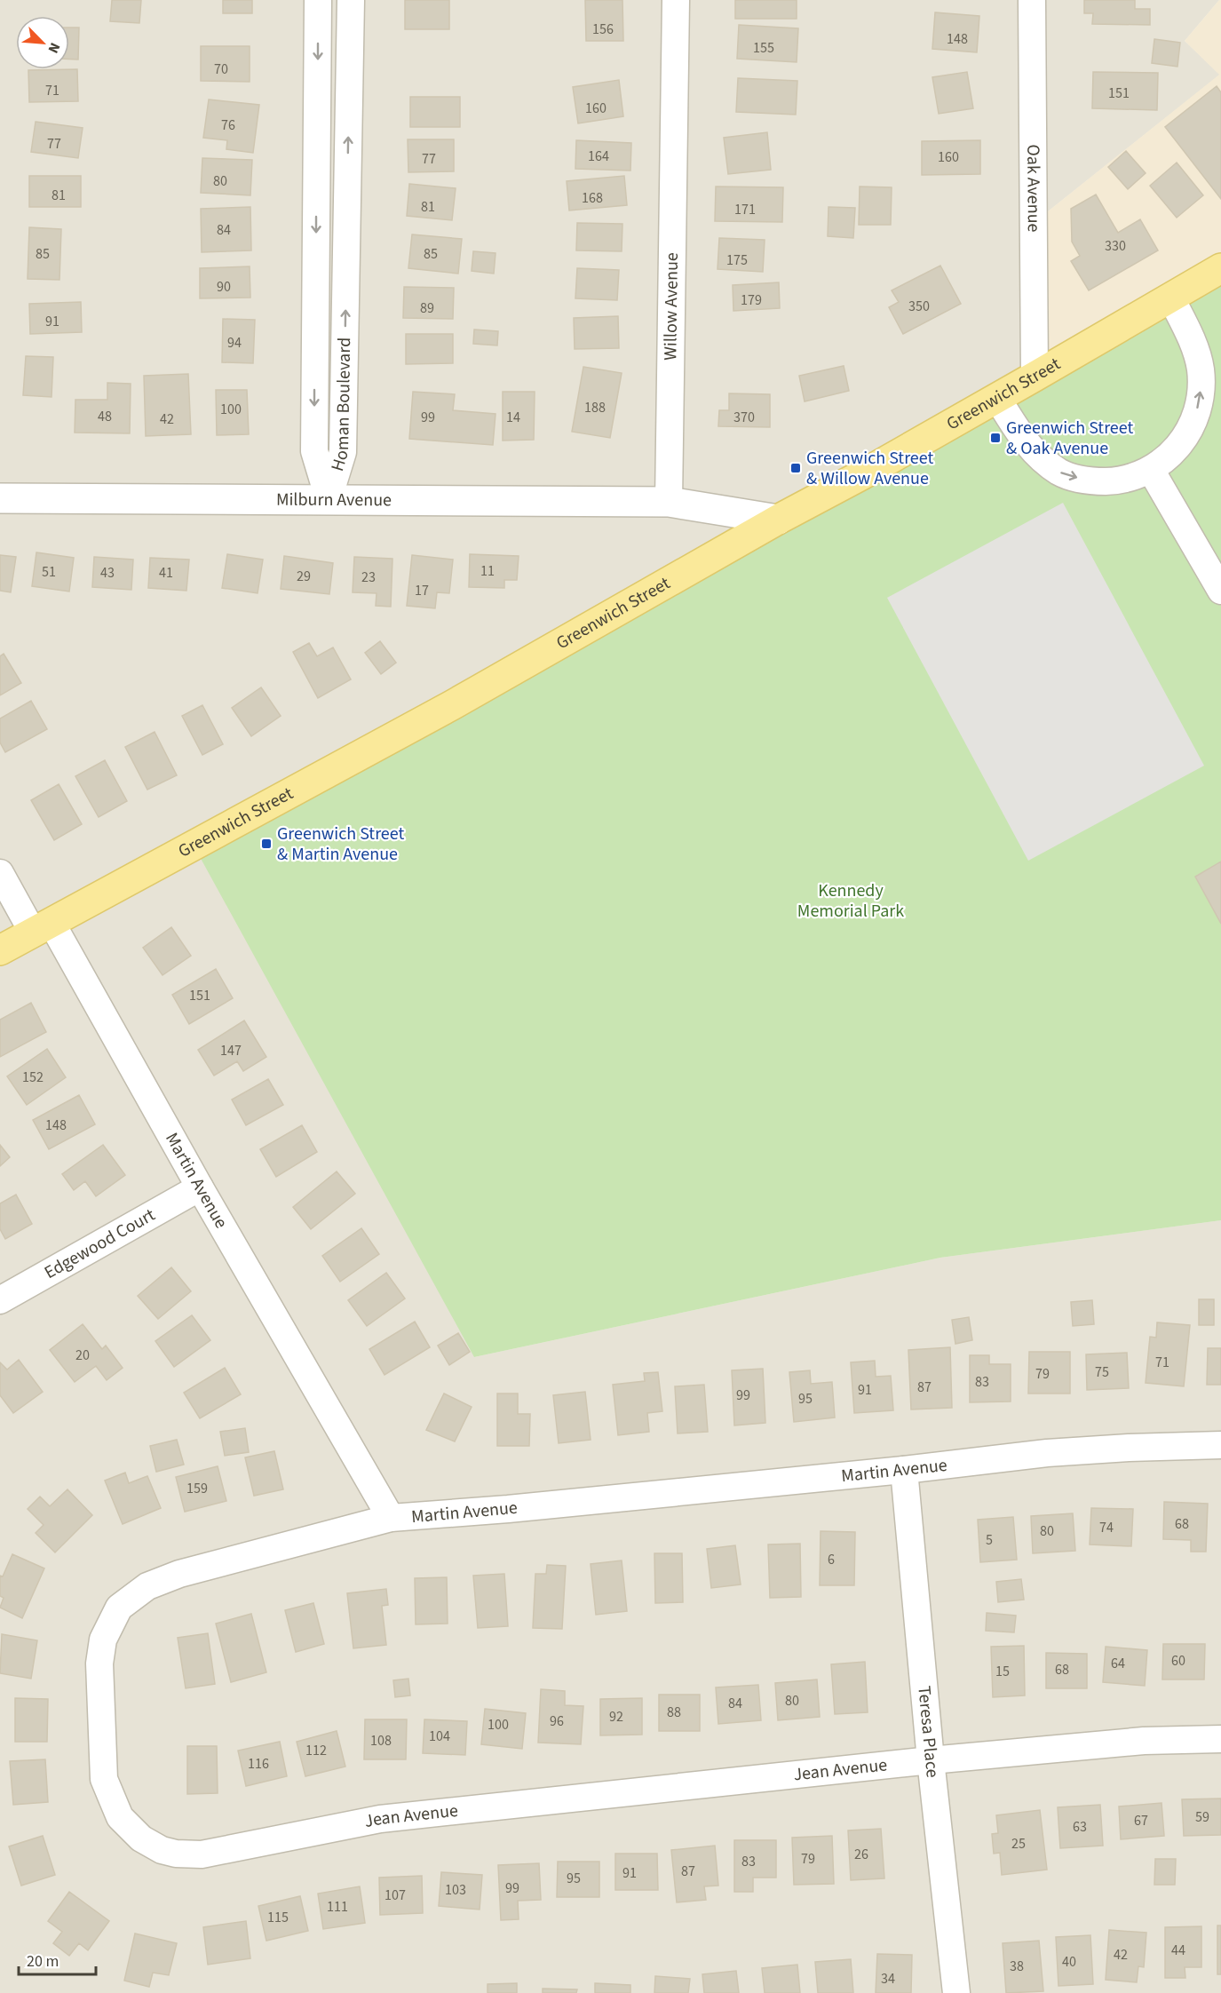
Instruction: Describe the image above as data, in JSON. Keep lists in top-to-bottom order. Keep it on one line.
{"streets":{"main road":["Greenwich Street"],"street":["Oak Avenue","Willow Avenue","Homan Boulevard","Milburn Avenue","Martin Avenue","Edgewood Court","Teresa Place","Jean Avenue"]},"crossings":[["Oak Avenue","Greenwich Street"],["Willow Avenue","Milburn Avenue"],["Greenwich Street","Martin Avenue"],["Homan Boulevard","Milburn Avenue"],["Martin Avenue","Edgewood Court"],["Martin Avenue","Teresa Place"],["Martin Avenue","Jean Avenue"],["Teresa Place","Jean Avenue"]],"parks":["Kennedy Memorial Park"],"places":{"transit":["Greenwich Street & Oak Avenue","Greenwich Street & Willow Avenue","Greenwich Street & Martin Avenue"]},"house_numbers":["156","148","155","70","71","151","160","76","77","164","160","77","80","81","168","81","171","84","330","85","85","175","90","179","350","89","91","94","188","100","48","99","14","370","42","11","51","43","41","29","23","17","151","147","152","148","20","71","75","79","83","87","91","99","95","159","68","74","80","5","6","60","64","68","15","80","84","88","92","96","100","104","108","112","116","59","67","63","25","26","79","83","87","91","95","99","103","107","111","115","44","42","40","38","34"],"scale_bar":"20 m","north":"bottom right"}
